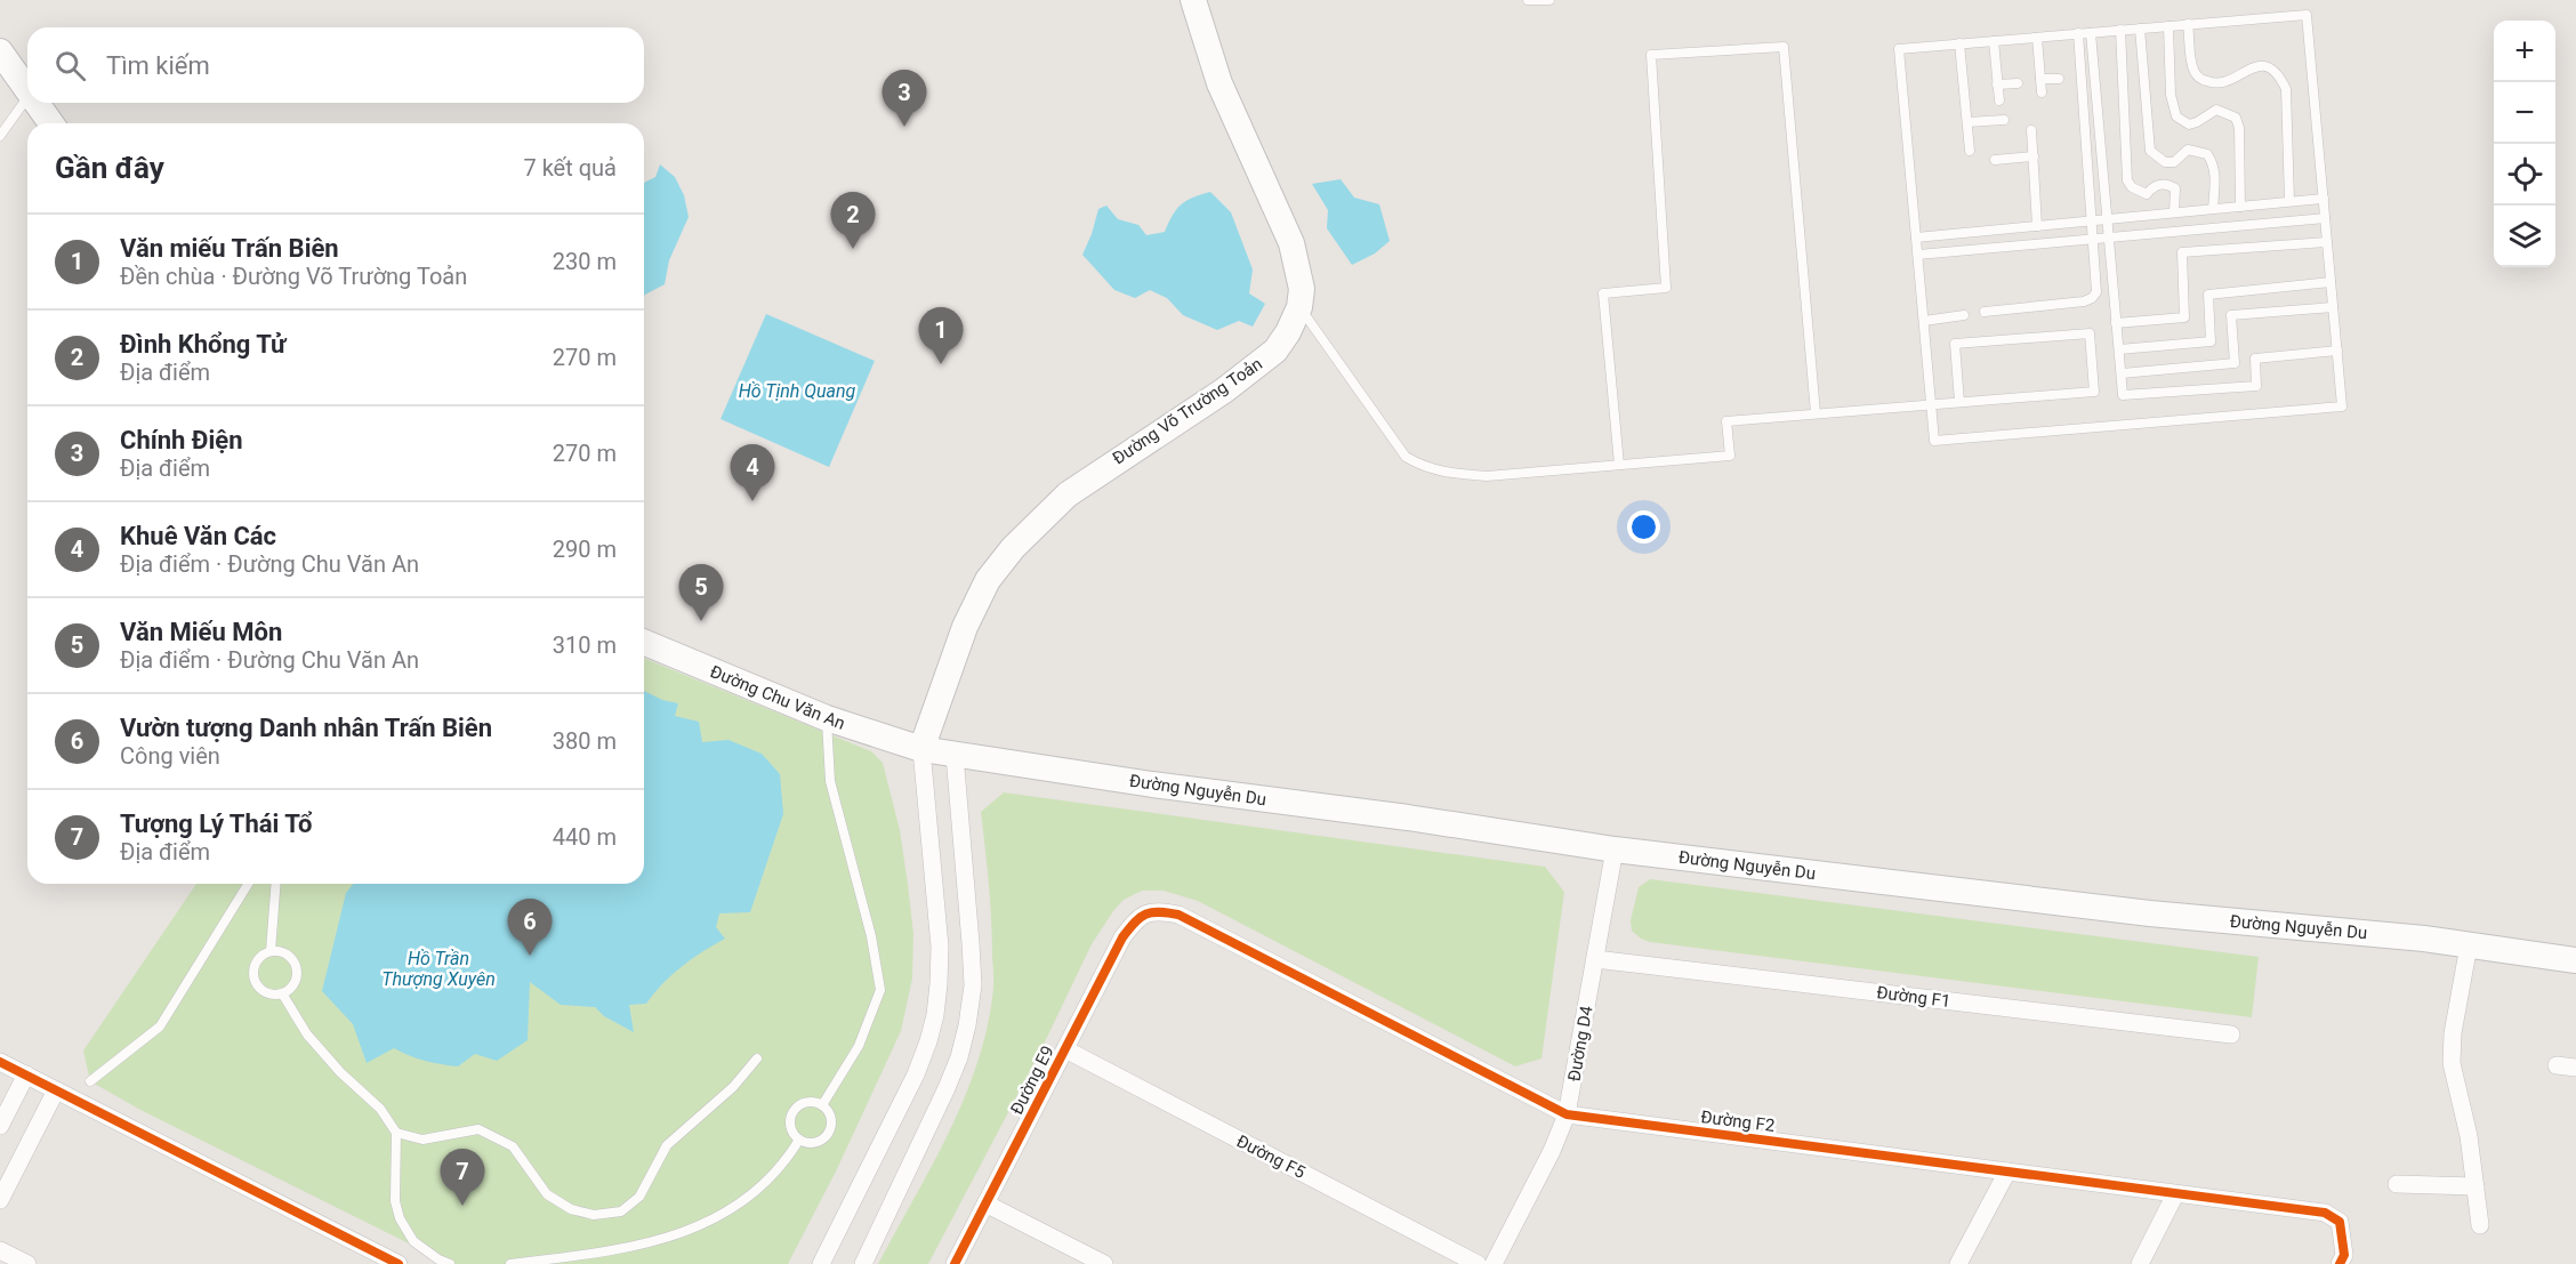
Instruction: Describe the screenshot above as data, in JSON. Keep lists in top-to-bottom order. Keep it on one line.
{"streets":{"main road":["Đường Võ Trường Toản","Đường Chu Văn An","Đường Nguyễn Du"],"street":["Đường F1","Đường D4","Đường E9","Đường F2","Đường F5"]},"crossings":[["Đường Võ Trường Toản","Đường Chu Văn An"],["Đường Võ Trường Toản","Đường Nguyễn Du"],["Đường Chu Văn An","Đường Nguyễn Du"],["Đường Nguyễn Du","Đường D4"],["Đường F1","Đường D4"],["Đường D4","Đường F2"],["Đường E9","Đường F2"],["Đường E9","Đường F5"]],"water":["Hồ Tịnh Quang","Hồ Trần Thượng Xuyên"],"page":{"map_buttons":["+","−"],"search":"Tìm kiếm","pins":["3","2","1","4","5","6","7"],"heading":["Gần đây","7 kết quả"],"list":[{"mark":"1","name":"Văn miếu Trấn Biên","note":"Đền chùa · Đường Võ Trường Toản","value":"230 m"},{"mark":"2","name":"Đình Khổng Tử","note":"Địa điểm","value":"270 m"},{"mark":"3","name":"Chính Điện","note":"Địa điểm","value":"270 m"},{"mark":"4","name":"Khuê Văn Các","note":"Địa điểm · Đường Chu Văn An","value":"290 m"},{"mark":"5","name":"Văn Miếu Môn","note":"Địa điểm · Đường Chu Văn An","value":"310 m"},{"mark":"6","name":"Vườn tượng Danh nhân Trấn Biên","note":"Công viên","value":"380 m"},{"mark":"7","name":"Tượng Lý Thái Tổ","note":"Địa điểm","value":"440 m"}]}}
